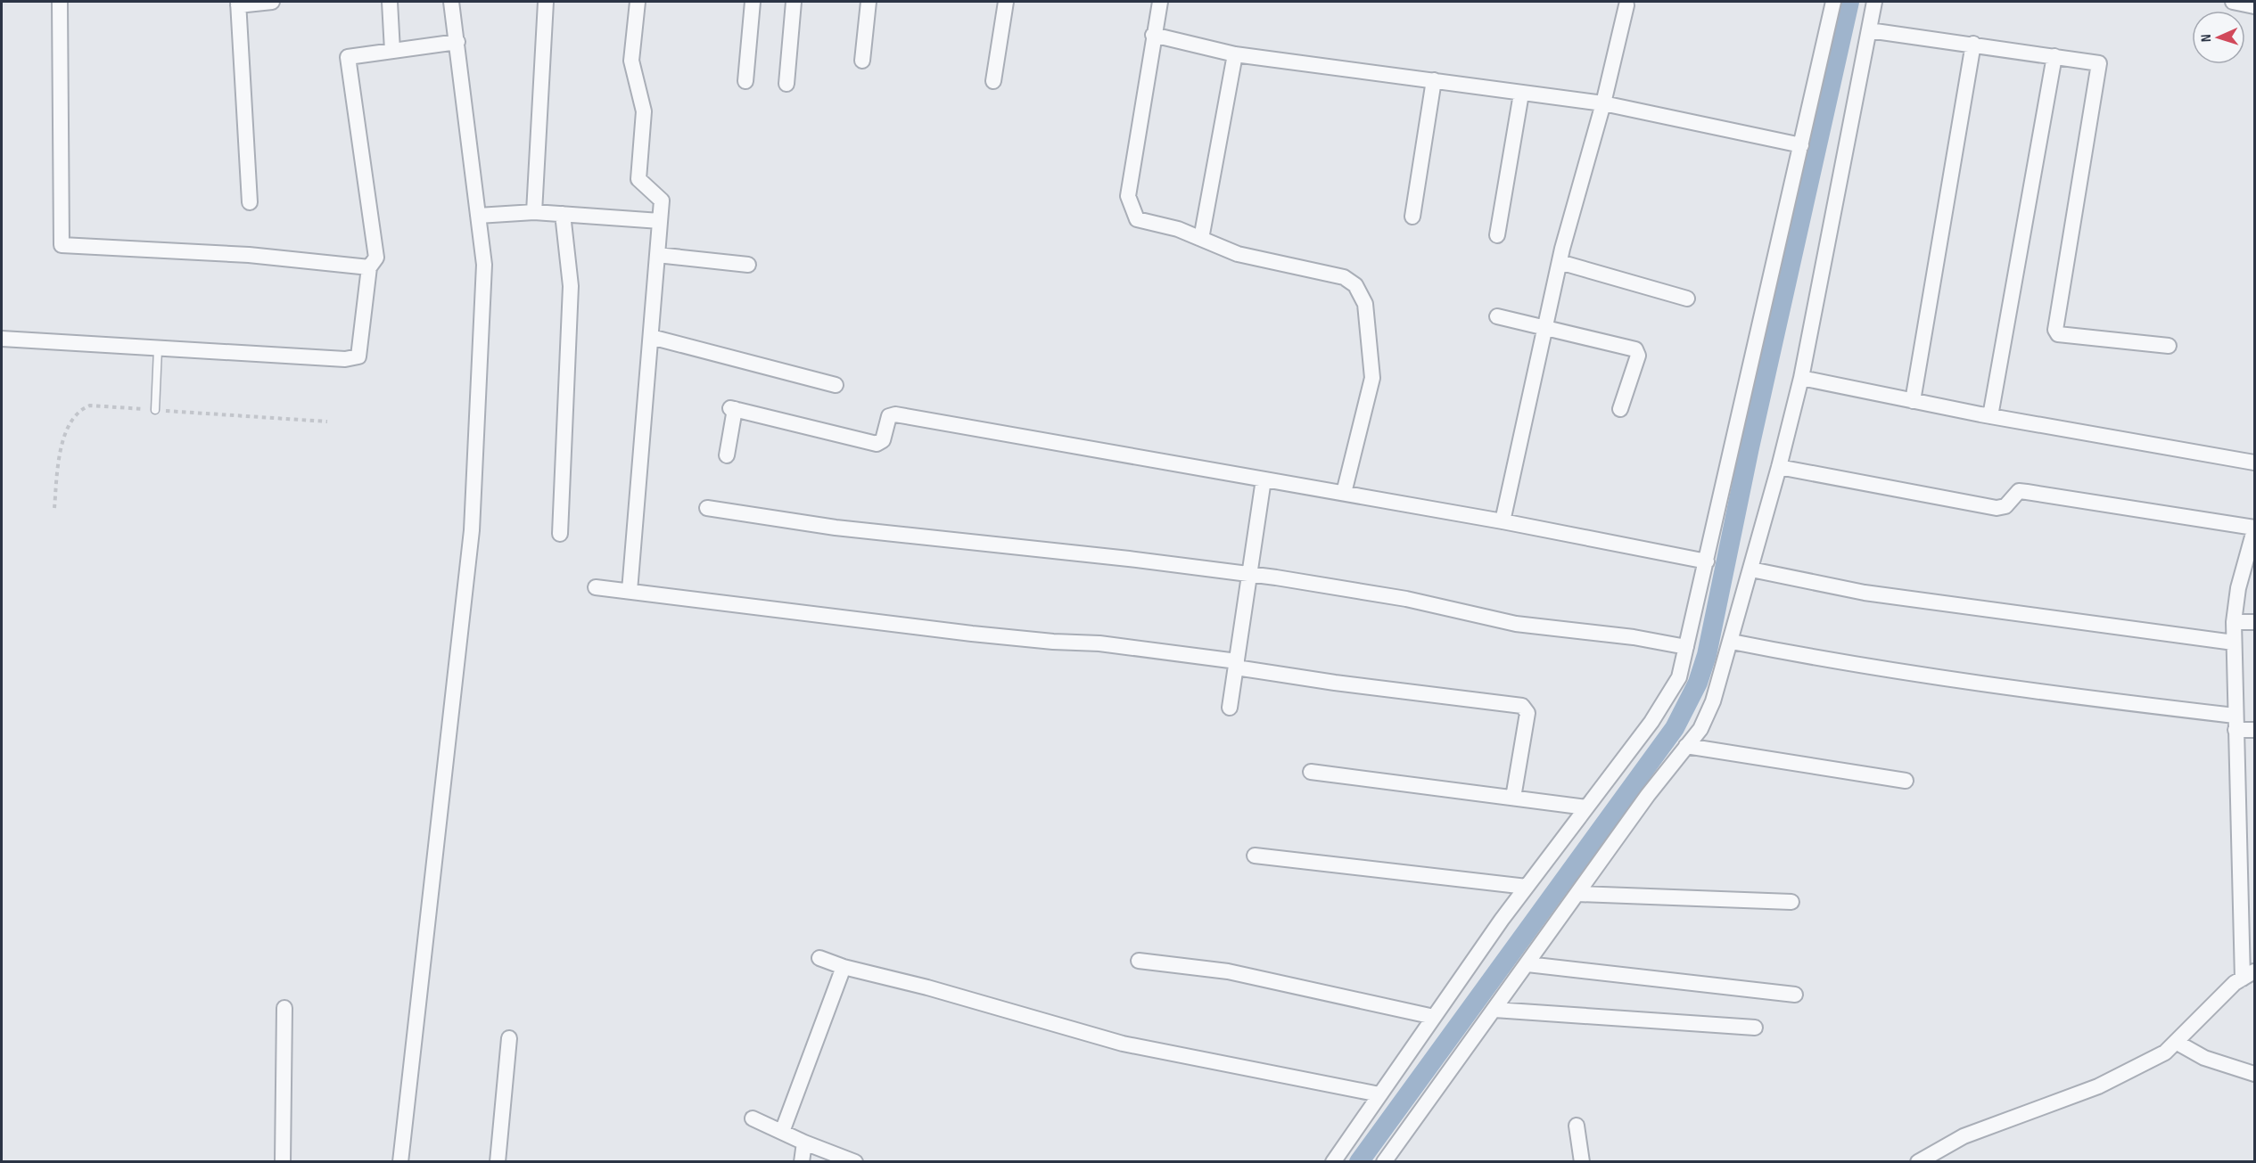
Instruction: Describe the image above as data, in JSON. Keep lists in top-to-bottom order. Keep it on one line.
{"north":"left"}
